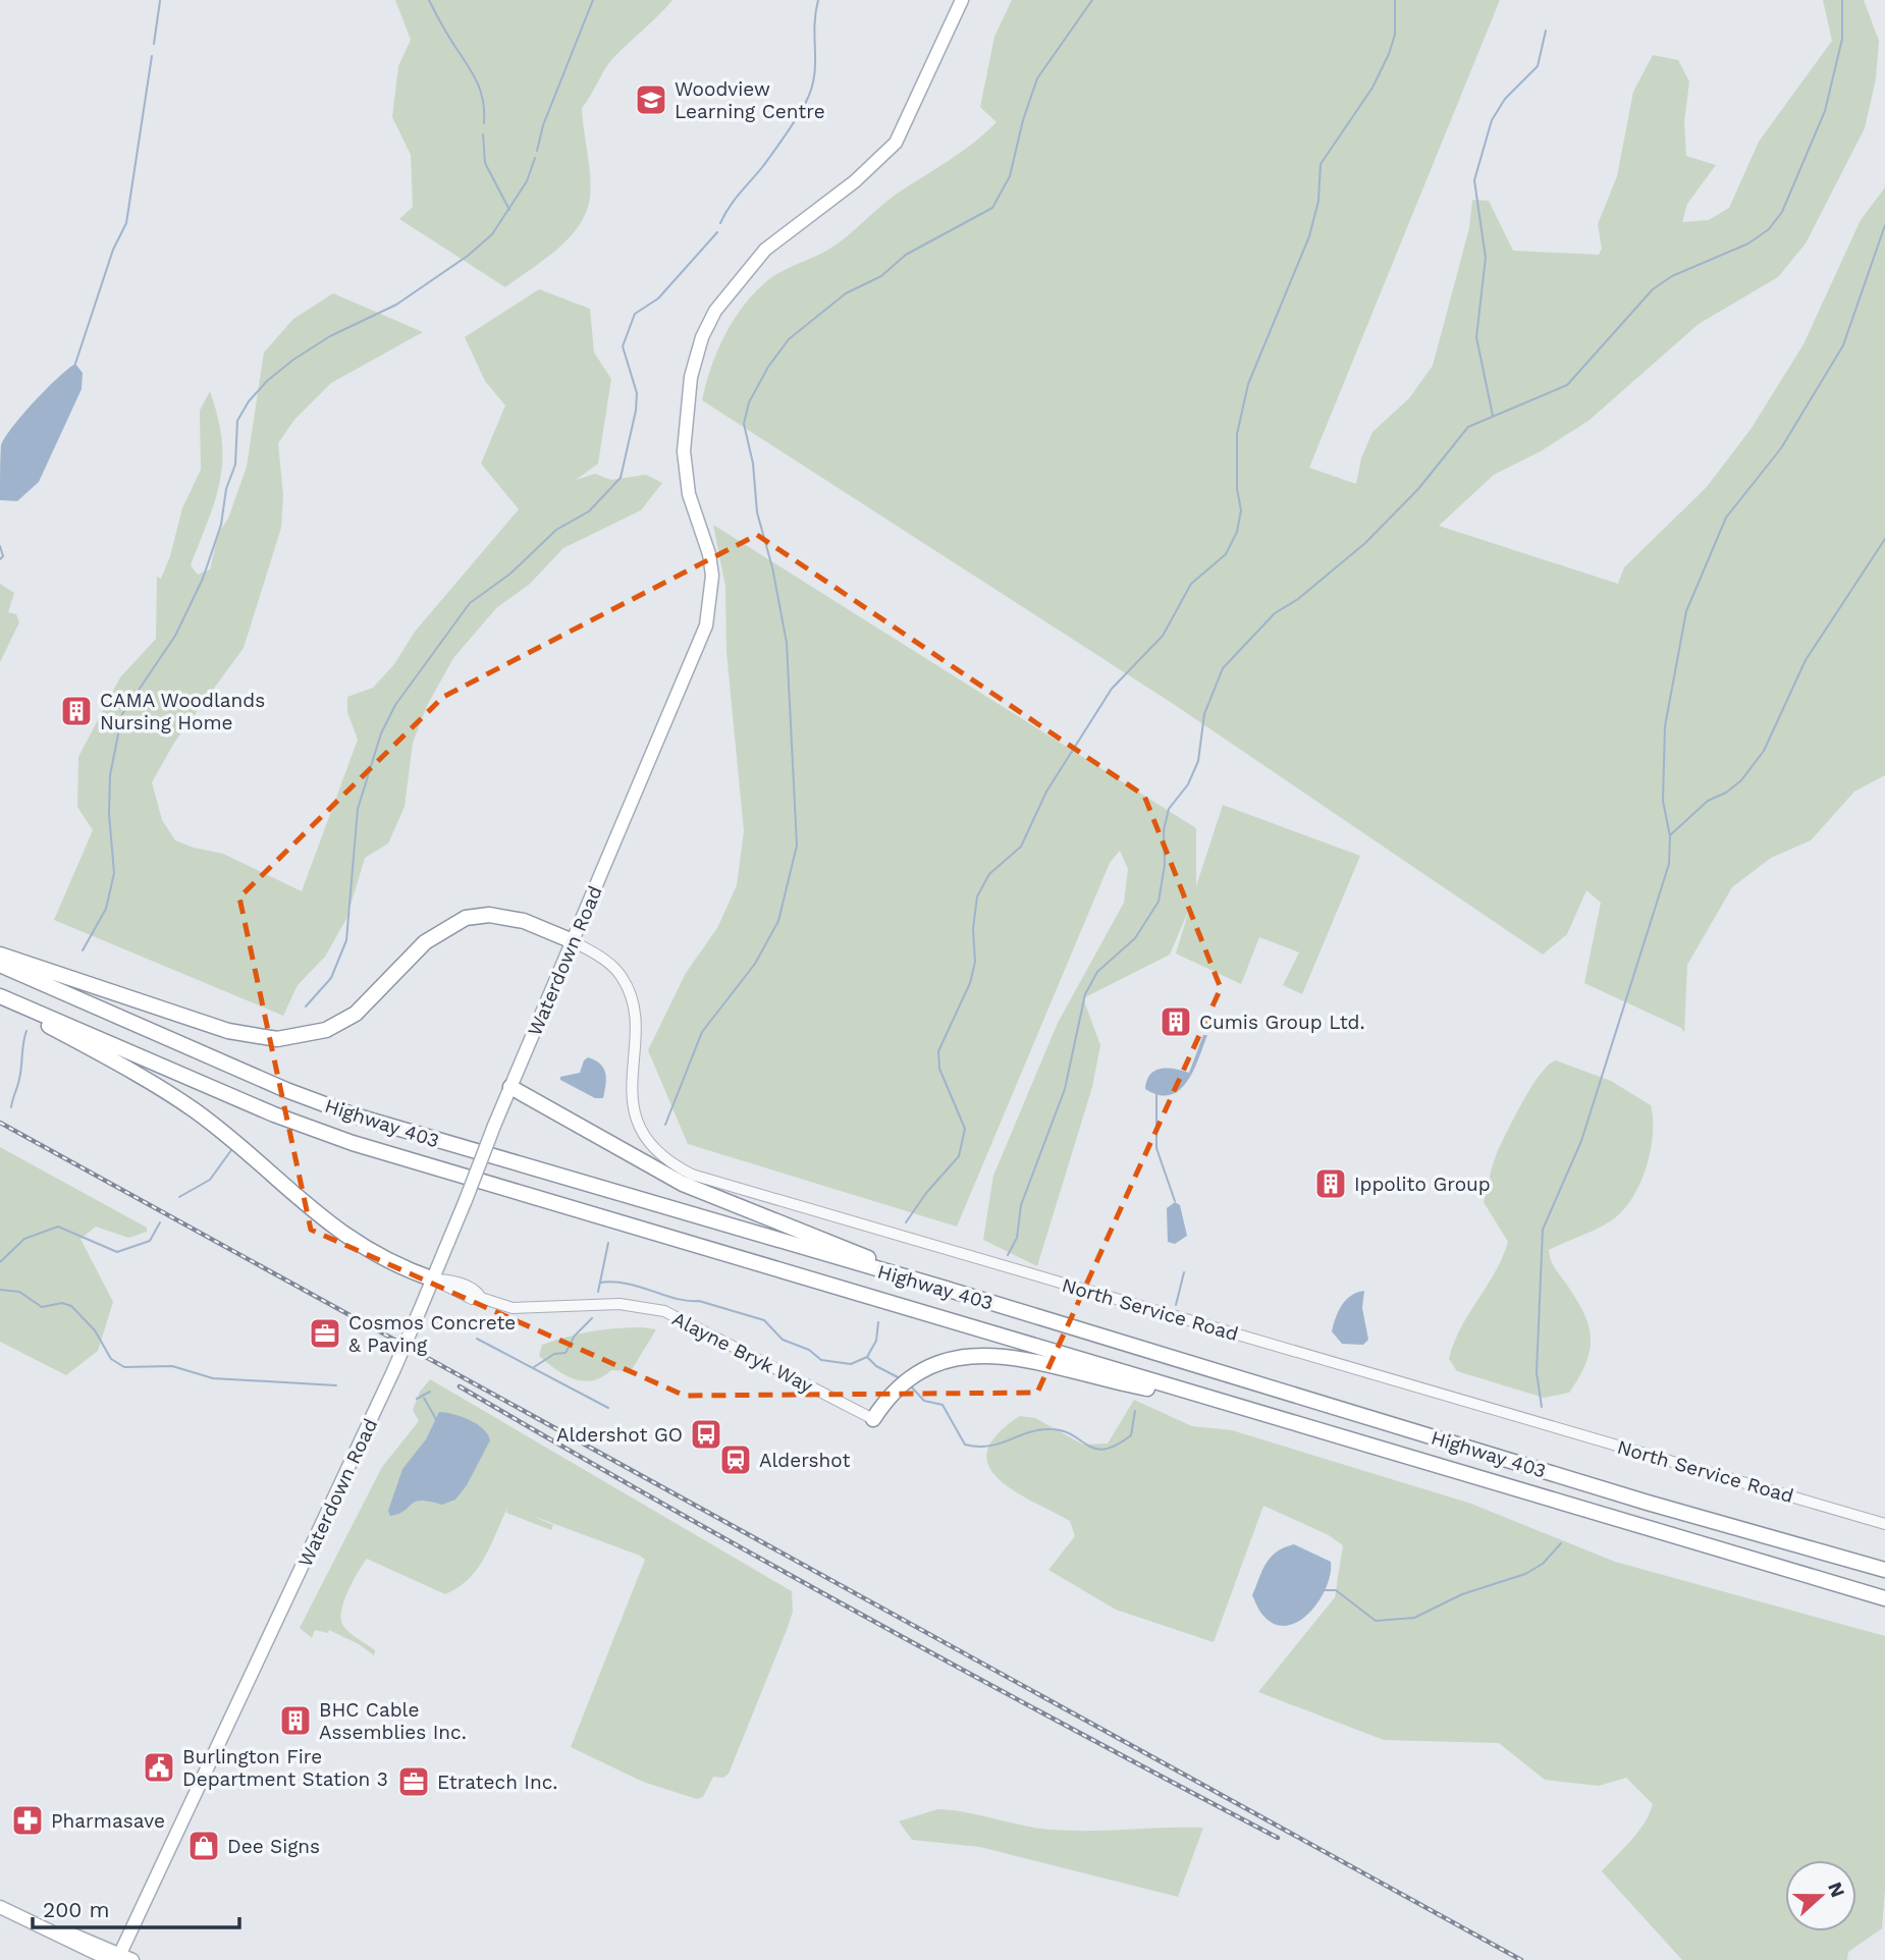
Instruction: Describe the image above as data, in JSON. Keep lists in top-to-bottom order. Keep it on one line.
{"streets":{"highway":["Highway 403"],"main road":["Waterdown Road"],"street":["North Service Road","Alayne Bryk Way"]},"crossings":[["Waterdown Road","North Service Road"],["Waterdown Road","Alayne Bryk Way"]],"places":{"school or university":["Woodview Learning Centre"],"building":["CAMA Woodlands Nursing Home","Cumis Group Ltd.","Ippolito Group","BHC Cable Assemblies Inc."],"office":["Cosmos Concrete & Paving","Etratech Inc."],"bus stop":["Aldershot GO"],"station":["Aldershot"],"public building":["Burlington Fire Department Station 3"],"pharmacy":["Pharmasave"],"shop":["Dee Signs"]},"scale_bar":"200 m","north":"right"}
